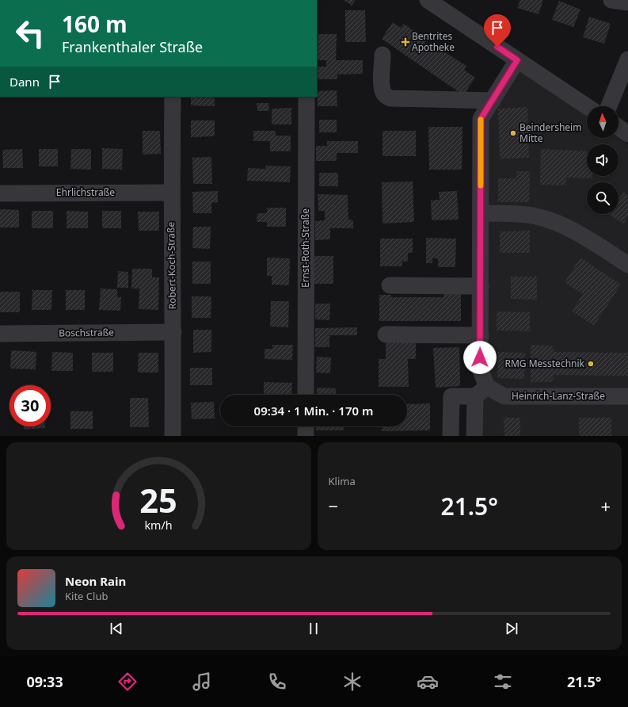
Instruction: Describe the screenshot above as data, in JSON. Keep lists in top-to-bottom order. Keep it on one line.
{"streets":{"street":["Ehrlichstraße","Ernst-Roth-Straße","Robert-Koch-Straße","Boschstraße","Heinrich-Lanz-Straße"]},"crossings":[["Ehrlichstraße","Robert-Koch-Straße"],["Robert-Koch-Straße","Boschstraße"]],"places":{"health":["Bentrites Apotheke"],"other":["Beindersheim Mitte","RMG Messtechnik"]},"north":"top","page":{"turn":["160 m","Frankenthaler Straße"],"then":"Dann","limit":"30","trip":"09:34 · 1 Min. · 170 m","tile":"Klima","heat":["−","21.5°","+"],"song":["Neon Rain","Kite Club"],"tabs":["09:33","21.5°"],"gauge":["25","km/h"]}}
